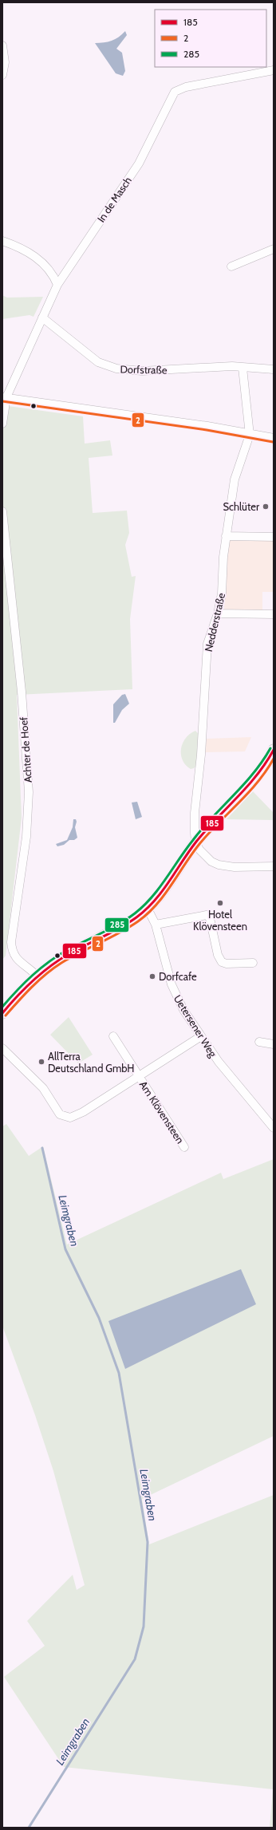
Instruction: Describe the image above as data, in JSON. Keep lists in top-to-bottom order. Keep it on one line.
{"streets":{"street":["In de Masch","Dorfstraße","Nedderstraße","Achter de Hoef","Uetersener Weg","Am Klövensteen"]},"crossings":[["In de Masch","Dorfstraße"],["Dorfstraße","Nedderstraße"],["Uetersener Weg","Am Klövensteen"]],"water":["Leimgraben"],"places":["Schlüter","Hotel Klövensteen","Dorfcafe","AllTerra Deutschland GmbH"],"lines":["transit line 2","transit line 285","transit line 185"],"legend":["185","2","285"]}
